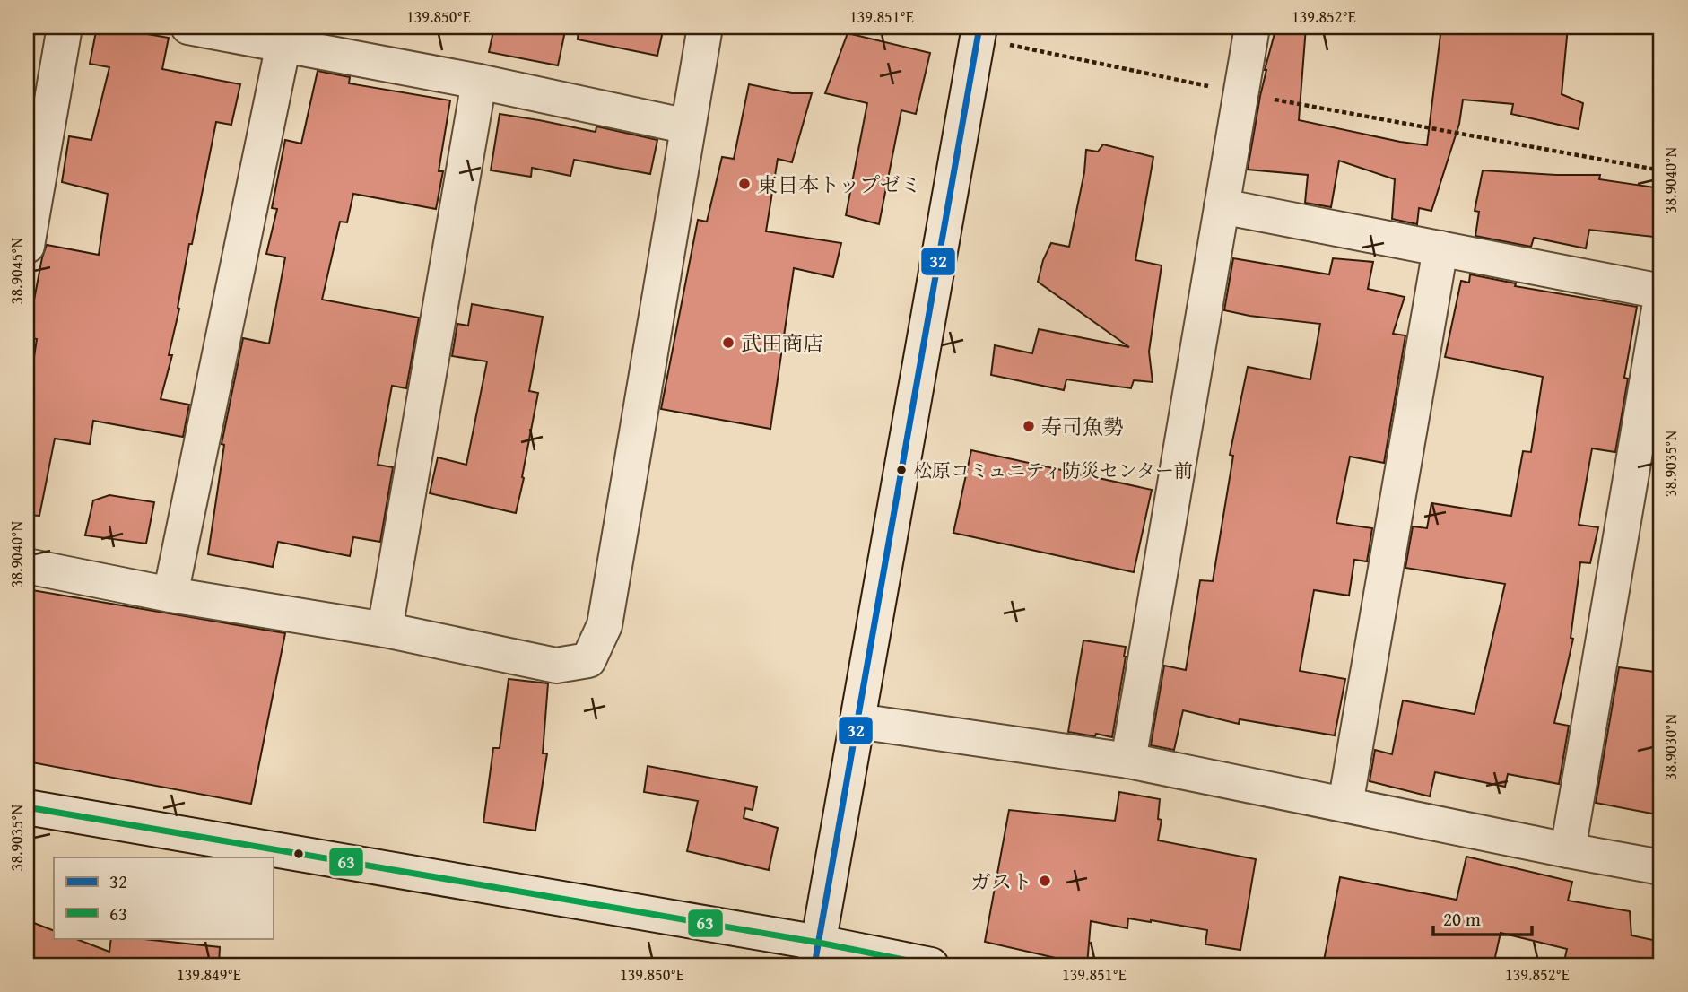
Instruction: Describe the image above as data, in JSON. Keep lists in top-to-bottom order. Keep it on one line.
{"places":["東日本トップゼミ","武田商店","寿司魚勢","松原コミュニティ防災センター前","ガスト"],"lines":["transit line 32","transit line 63"],"legend":["32","63"],"scale_bar":"20 m","coordinates":["139.850°E","139.851°E","139.852°E","38.9040°N","38.9045°N","38.9035°N","38.9030°N","139.849°E"]}
